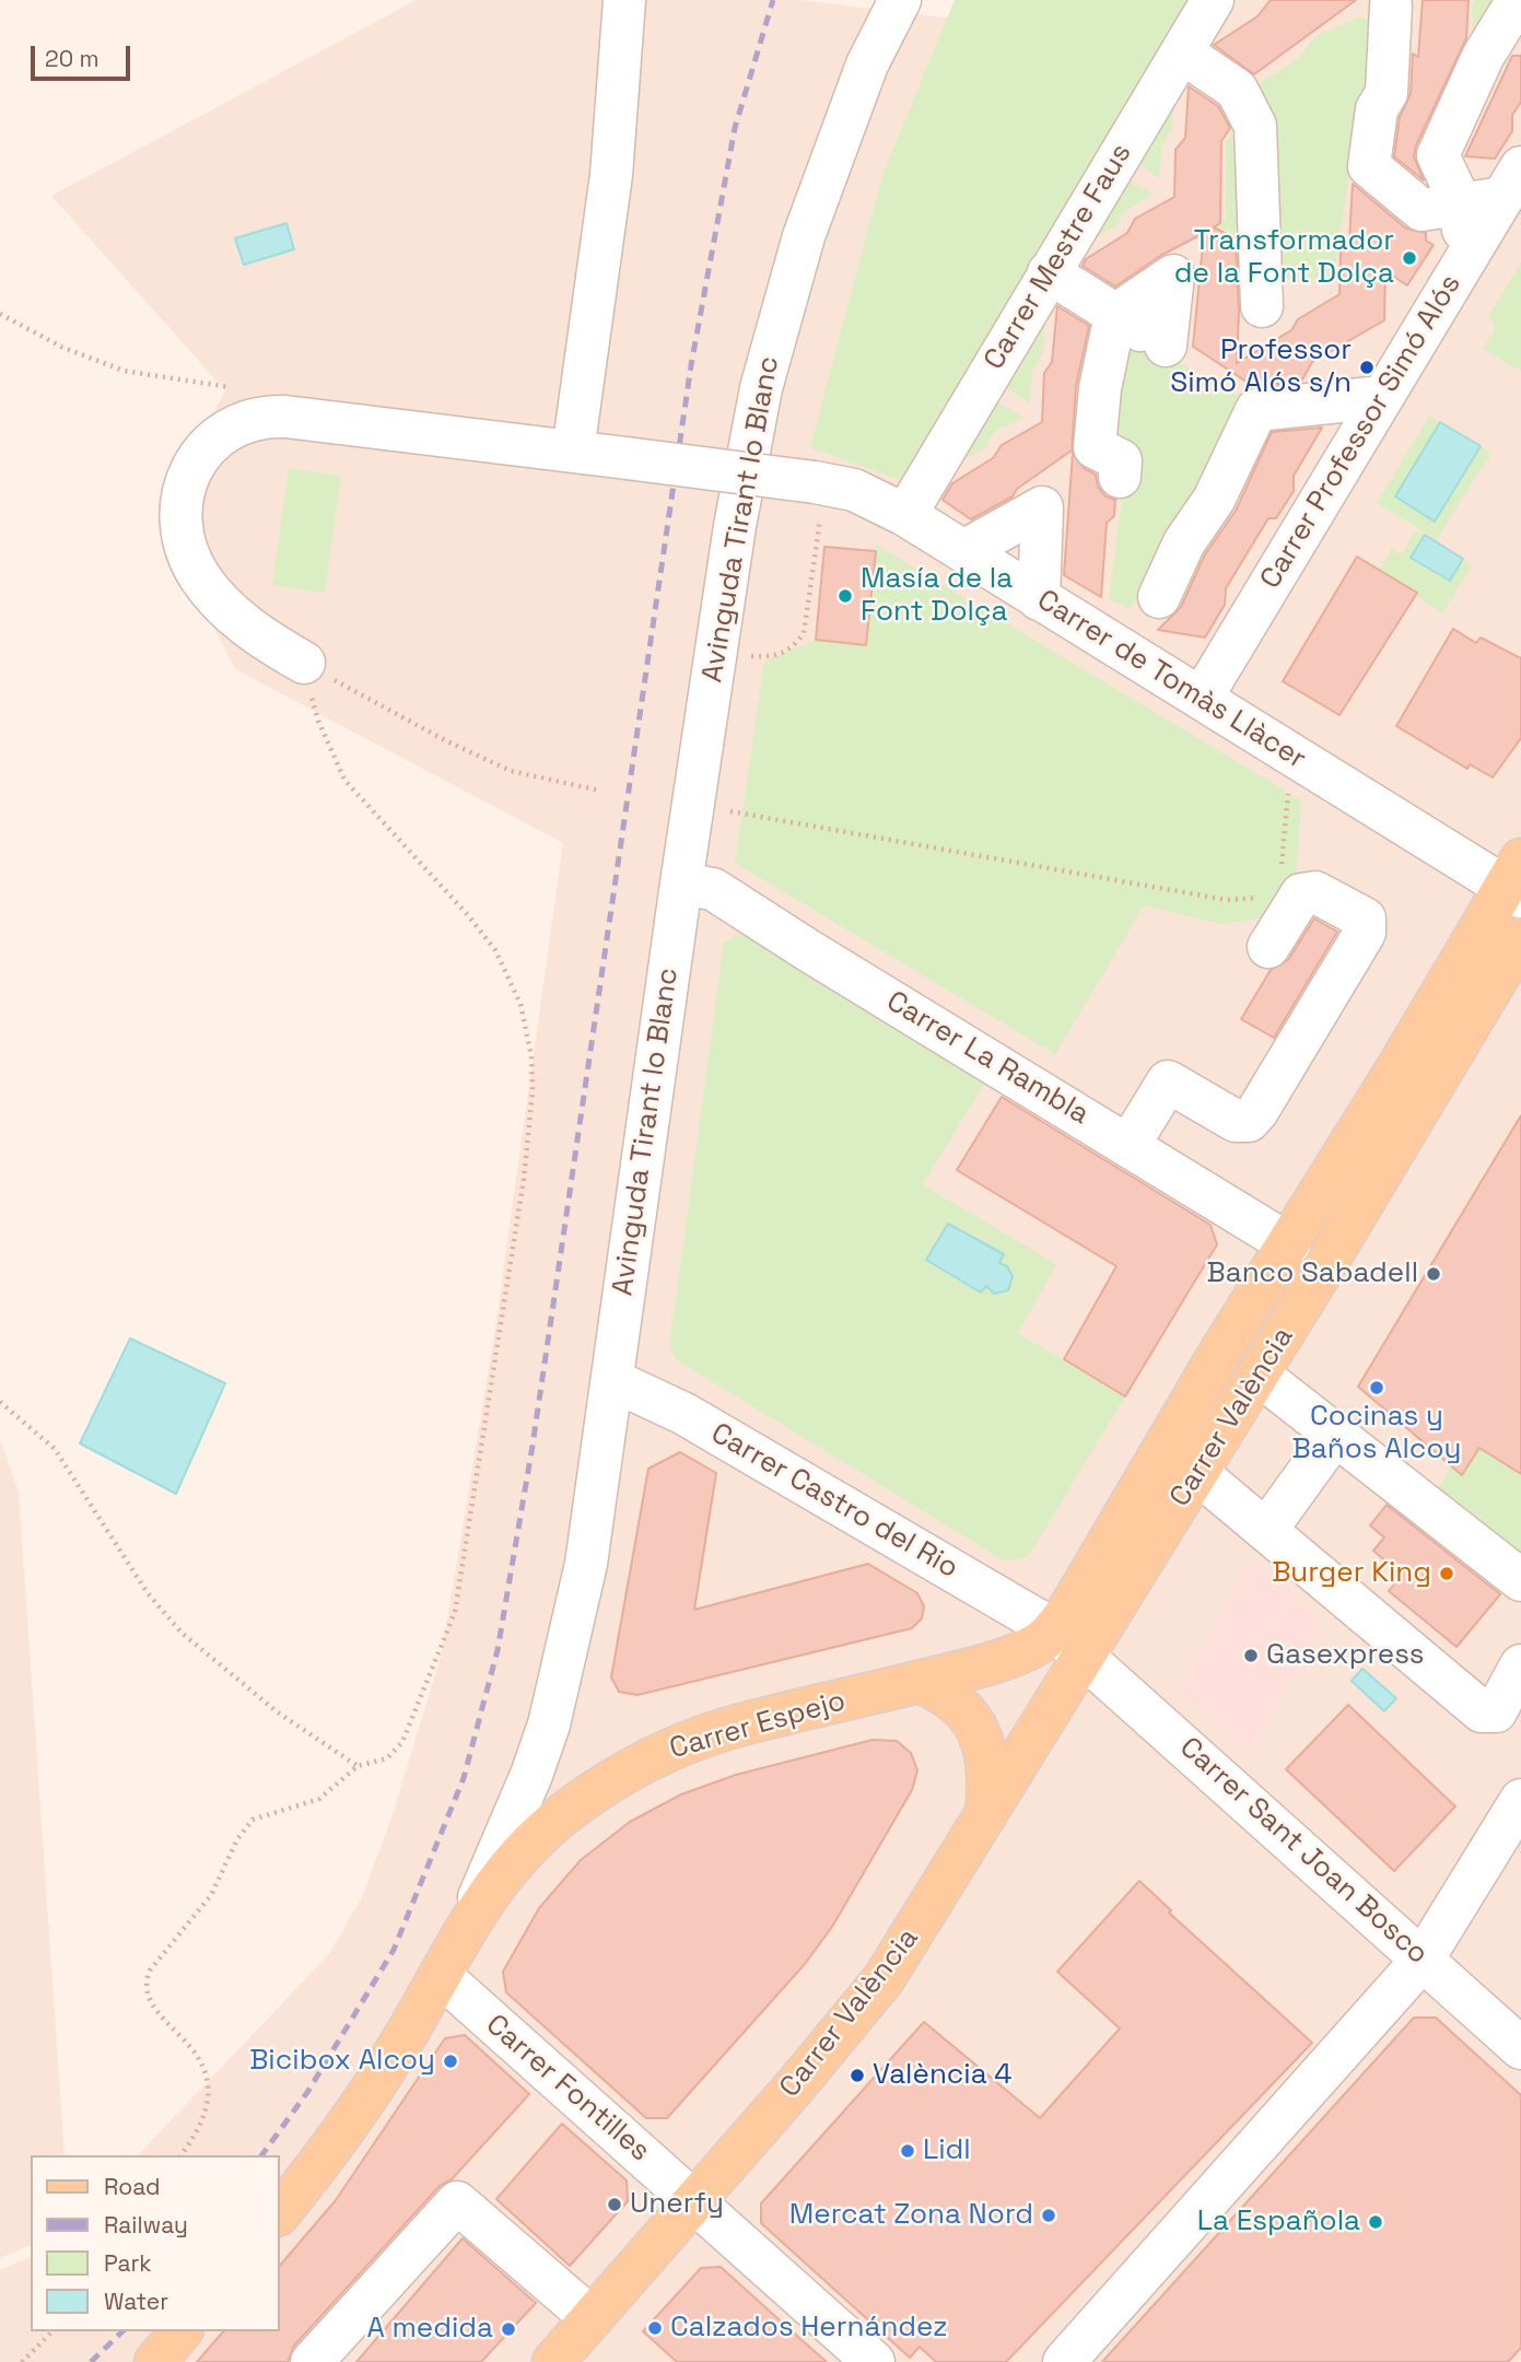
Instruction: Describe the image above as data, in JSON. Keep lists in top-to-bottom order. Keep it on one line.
{"streets":{"main road":["Avinguda Tirant lo Blanc","Carrer València","Carrer Espejo"],"street":["Carrer Mestre Faus","Carrer Professor Simó Alós","Carrer de Tomàs Llàcer","Carrer La Rambla","Carrer Castro del Rio","Carrer Sant Joan Bosco","Carrer Fontilles"]},"crossings":[["Carrer Mestre Faus","Carrer de Tomàs Llàcer"],["Carrer Professor Simó Alós","Carrer de Tomàs Llàcer"],["Avinguda Tirant lo Blanc","Carrer La Rambla"],["Avinguda Tirant lo Blanc","Carrer Castro del Rio"],["Avinguda Tirant lo Blanc","Carrer Espejo"],["Avinguda Tirant lo Blanc","Carrer Fontilles"],["Carrer de Tomàs Llàcer","Carrer València"],["Carrer La Rambla","Carrer València"],["Carrer València","Carrer Castro del Rio"],["Carrer València","Carrer Espejo"],["Carrer València","Carrer Sant Joan Bosco"],["Carrer València","Carrer Fontilles"],["Carrer Castro del Rio","Carrer Espejo"],["Carrer Castro del Rio","Carrer Sant Joan Bosco"]],"places":["Transformador de la Font Dolça","Professor Simó Alós s/n","Masía de la Font Dolça","Banco Sabadell","Cocinas y Baños Alcoy","Burger King","Gasexpress","Bicibox Alcoy","València 4","Lidl","Unerfy","Mercat Zona Nord","La Española","Calzados Hernández","A medida"],"legend":["Road","Railway","Park","Water"],"scale_bar":"20 m"}
